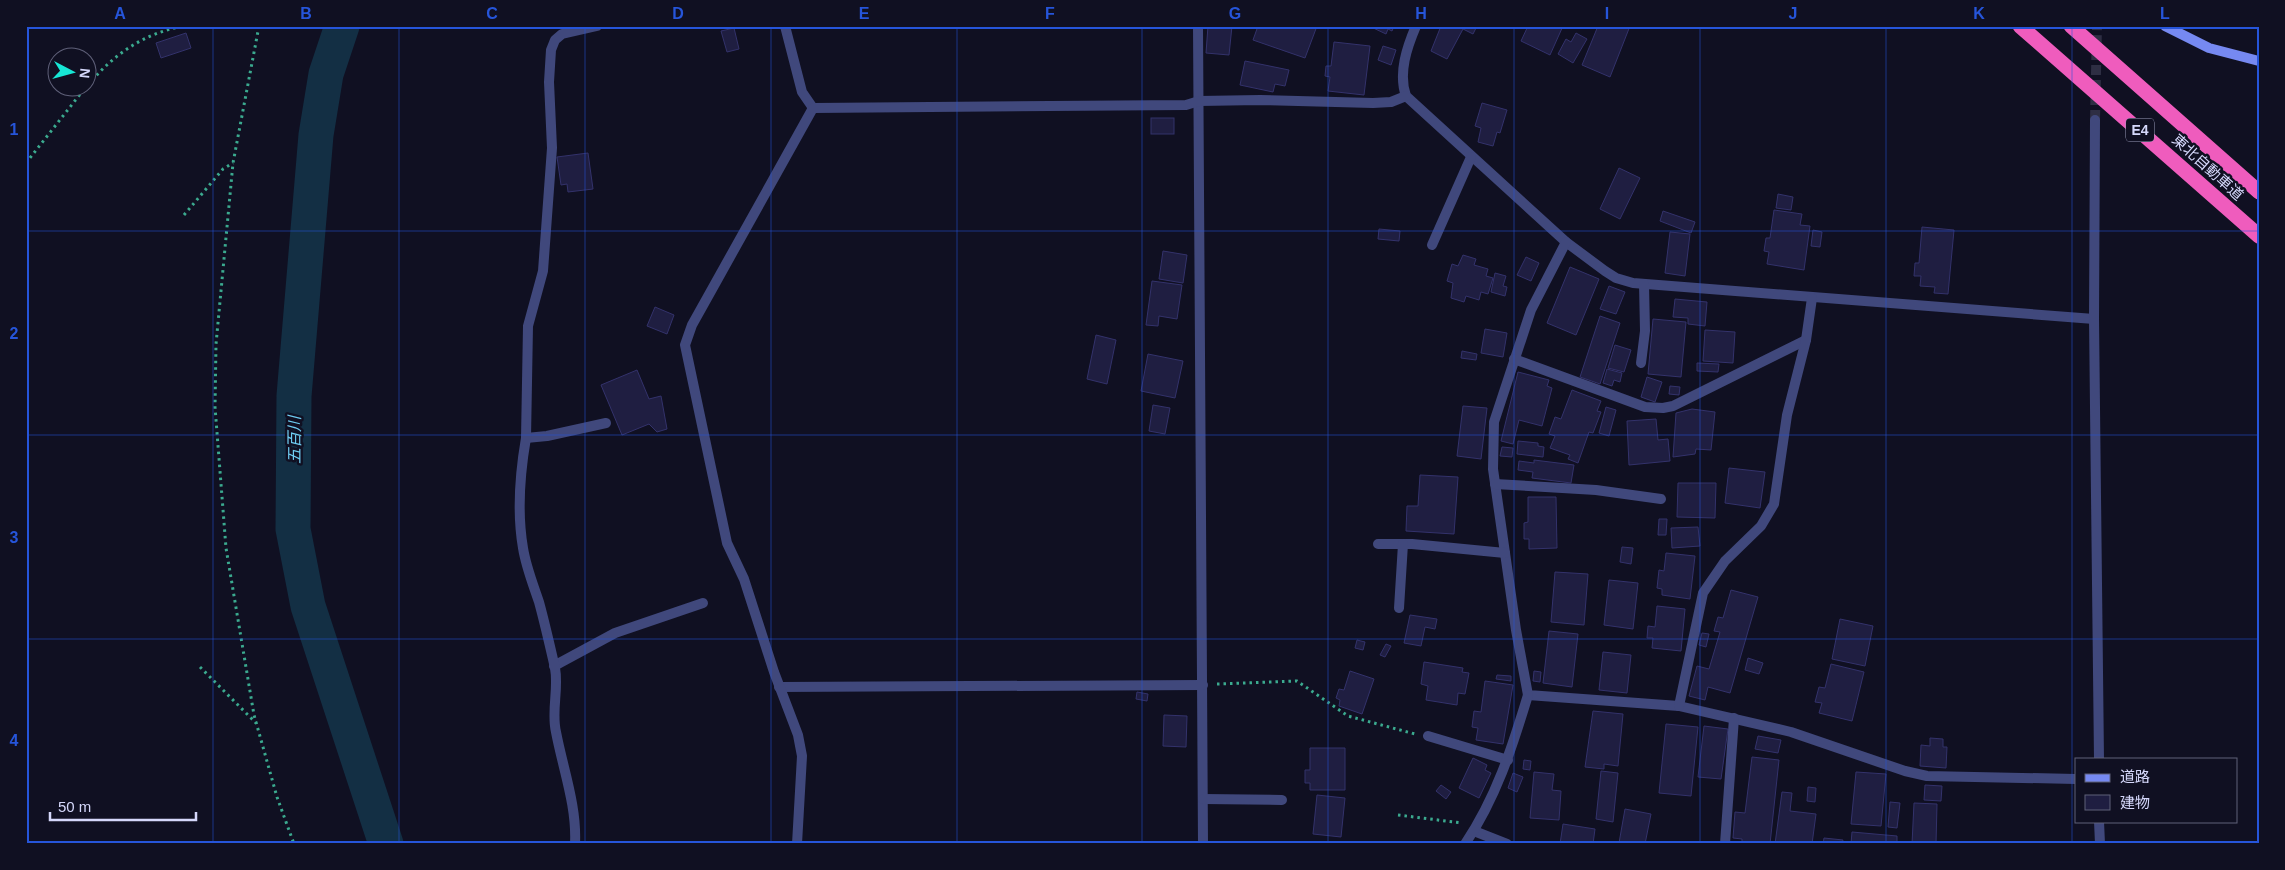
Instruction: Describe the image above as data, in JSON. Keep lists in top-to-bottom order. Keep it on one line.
{"streets":{"highway":["E4","東北自動車道"]},"water":["五百川"],"legend":["道路","建物"],"scale_bar":"50 m","north":"right","grid":{"columns":["A","B","C","D","E","F","G","H","I","J","K","L"],"rows":["1","2","3","4"]}}
